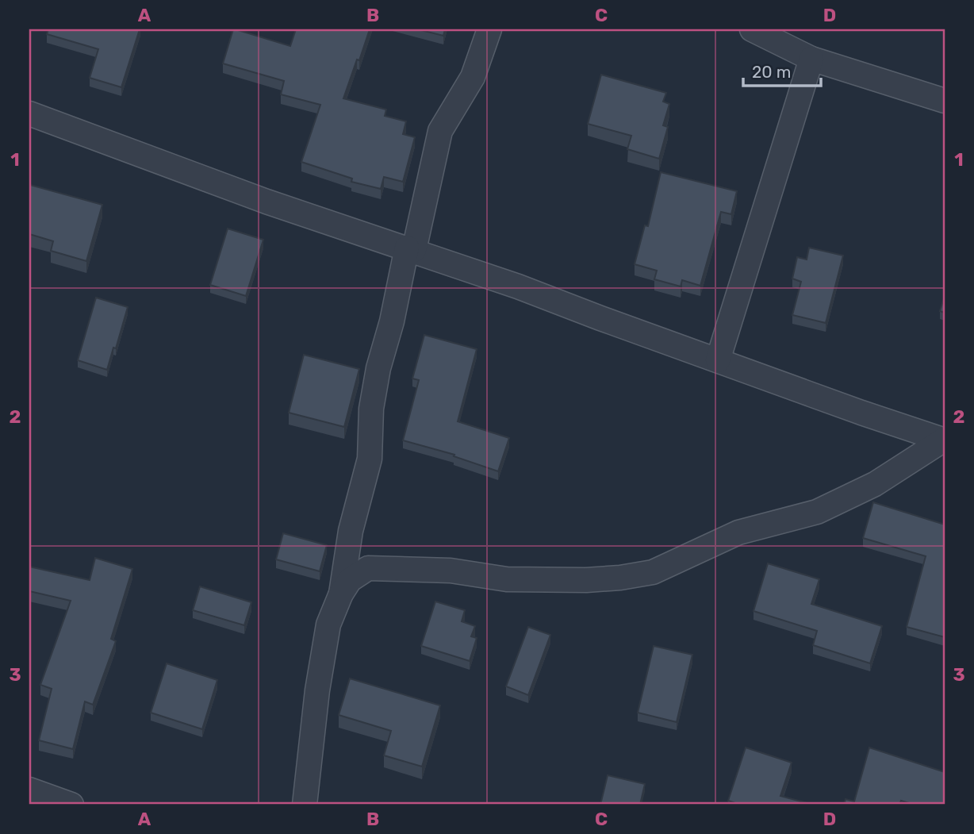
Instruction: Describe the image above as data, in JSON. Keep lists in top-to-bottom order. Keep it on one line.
{"scale_bar":"20 m","grid":{"columns":["A","B","C","D"],"rows":["1","2","3"]}}
